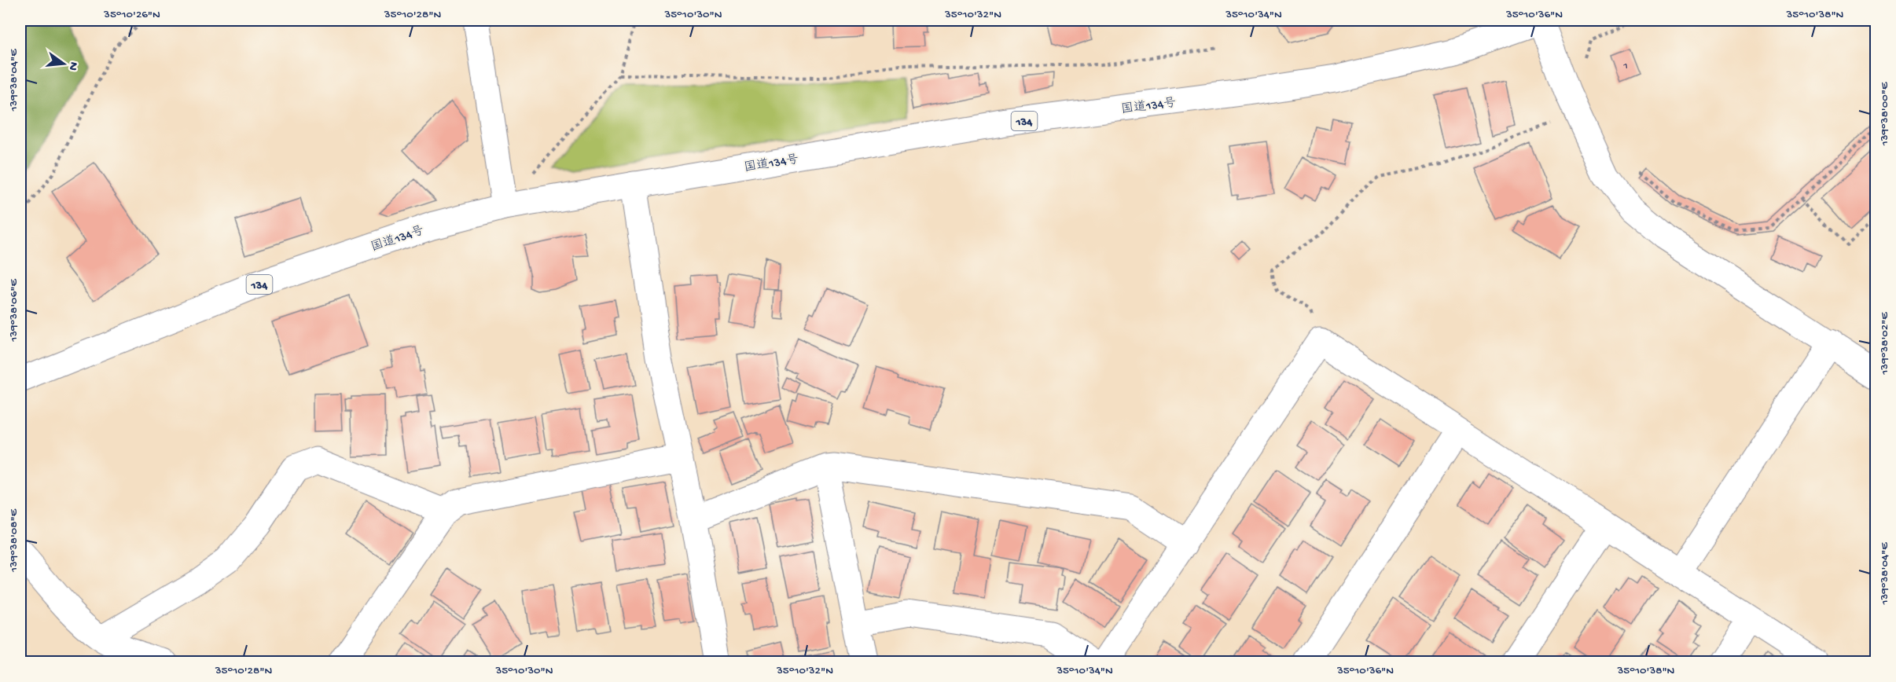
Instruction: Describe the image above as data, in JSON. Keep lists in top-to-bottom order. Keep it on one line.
{"streets":{"main road":["国道134号","134"]},"house_numbers":["1"],"north":"right","coordinates":["35°10'26\"N","35°10'28\"N","35°10'30\"N","35°10'32\"N","35°10'34\"N","35°10'36\"N","35°10'38\"N","139°38'04\"E","139°38'00\"E","139°38'06\"E","139°38'02\"E","139°38'08\"E"]}
